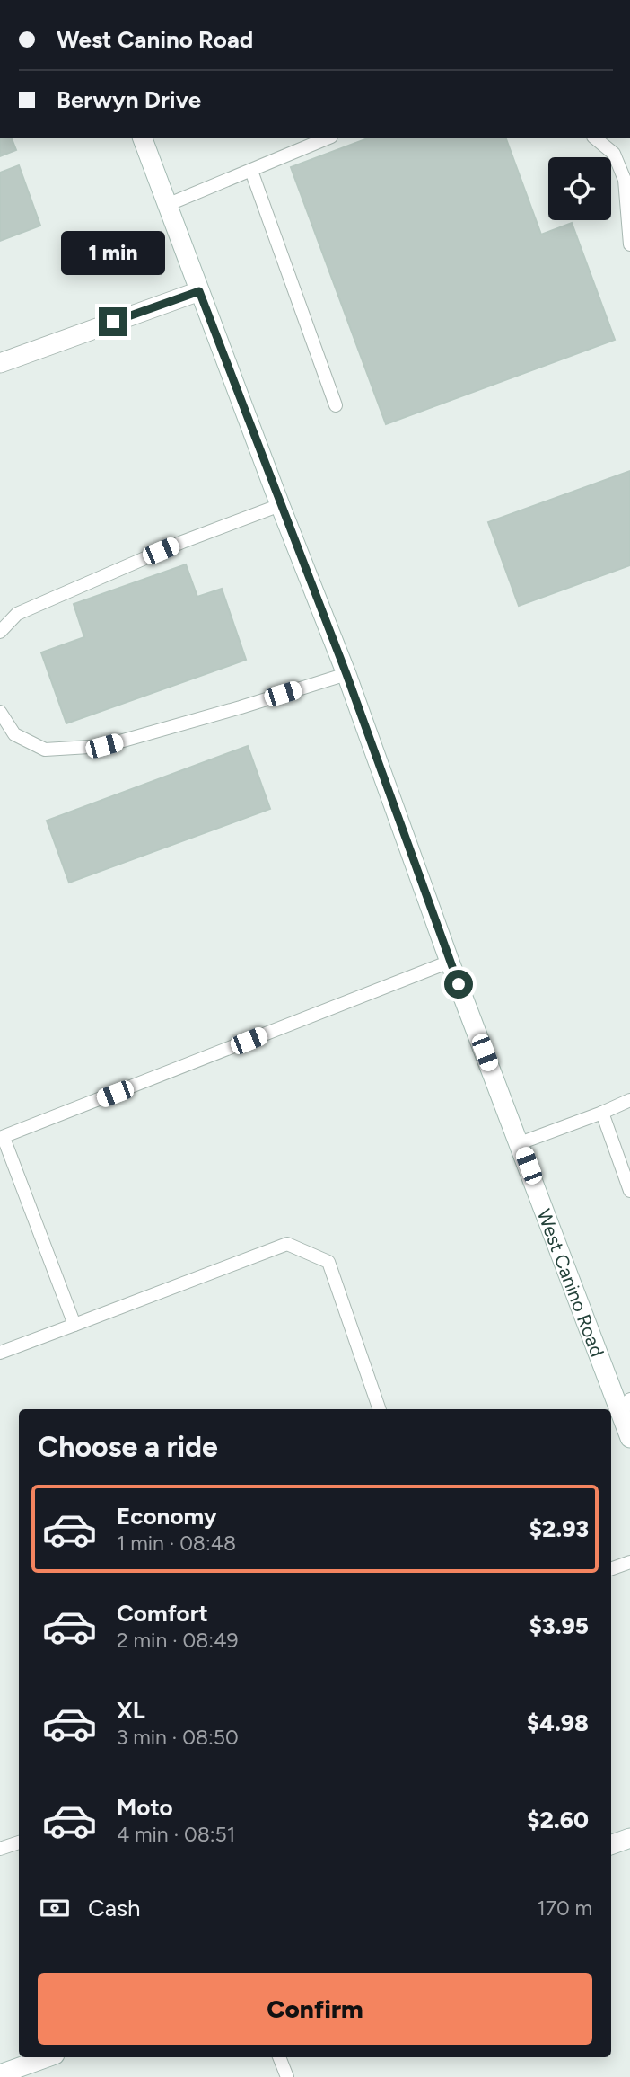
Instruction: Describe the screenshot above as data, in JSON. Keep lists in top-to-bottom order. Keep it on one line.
{"streets":{"street":["West Canino Road"]},"page":{"banner":["West Canino Road","Berwyn Drive"],"bubble":"1 min","heading":"Choose a ride","list":[{"name":"Economy","note":"1 min · 08:48","value":"$2.93"},{"name":"Comfort","note":"2 min · 08:49","value":"$3.95"},{"name":"XL","note":"3 min · 08:50","value":"$4.98"},{"name":"Moto","note":"4 min · 08:51","value":"$2.60"}],"pay":["Cash","170 m"],"buttons":"Confirm"}}
